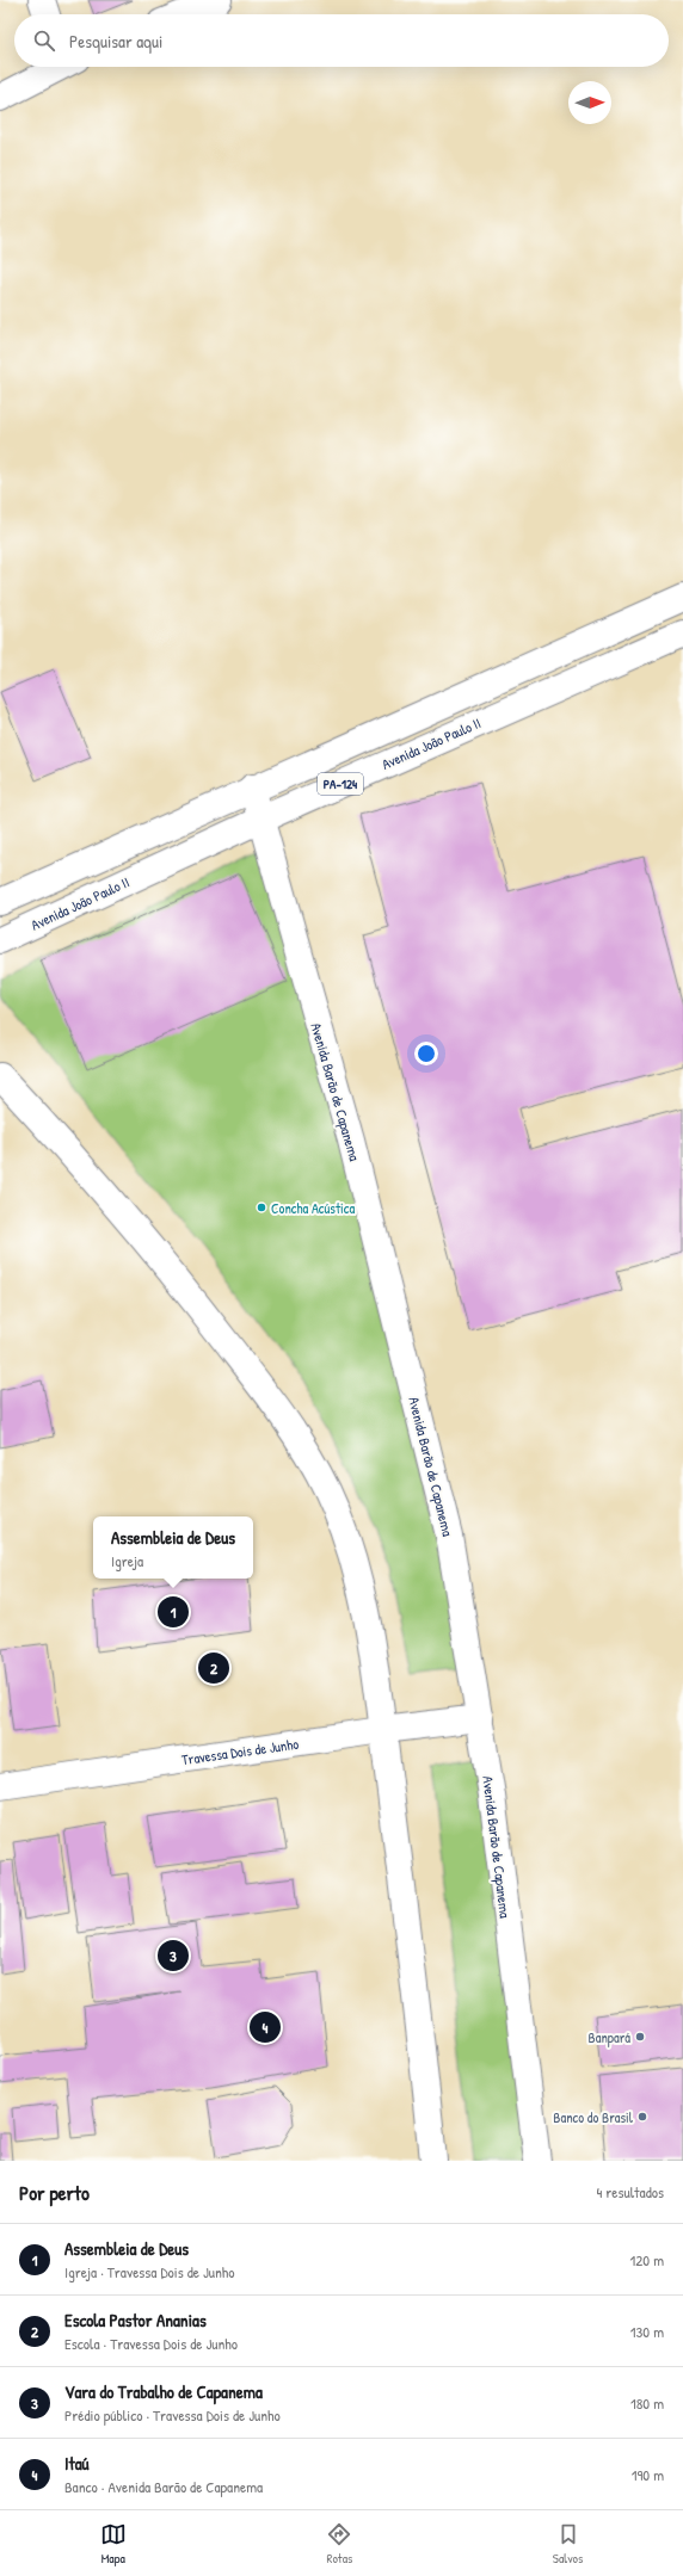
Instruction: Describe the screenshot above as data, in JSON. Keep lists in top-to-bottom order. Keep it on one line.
{"streets":{"street":["Avenida João Paulo II","PA-124","Avenida Barão de Capanema","Travessa Dois de Junho"]},"crossings":[["Avenida João Paulo II","Avenida Barão de Capanema"],["PA-124","Avenida Barão de Capanema"],["Avenida Barão de Capanema","Travessa Dois de Junho"]],"places":["Concha Acústica","Banpará","Banco do Brasil"],"north":"right","page":{"search":"Pesquisar aqui","popup":["Assembleia de Deus","Igreja"],"pins":["1","2","3","4"],"heading":["Por perto","4 resultados"],"list":[{"mark":"1","name":"Assembleia de Deus","note":"Igreja · Travessa Dois de Junho","value":"120 m"},{"mark":"2","name":"Escola Pastor Ananias","note":"Escola · Travessa Dois de Junho","value":"130 m"},{"mark":"3","name":"Vara do Trabalho de Capanema","note":"Prédio público · Travessa Dois de Junho","value":"180 m"},{"mark":"4","name":"Itaú","note":"Banco · Avenida Barão de Capanema","value":"190 m"}],"nav":["Mapa","Rotas","Salvos"]}}
